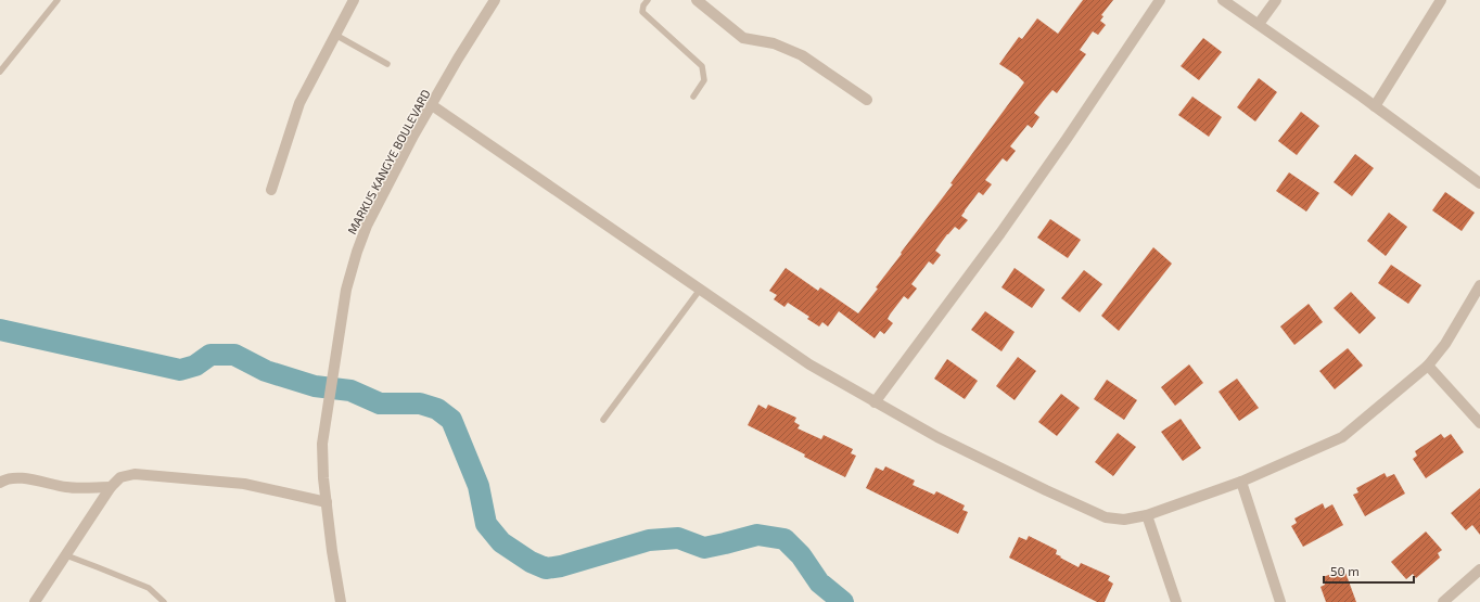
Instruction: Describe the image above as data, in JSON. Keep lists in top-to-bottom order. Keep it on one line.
{"streets":{"street":["MARKUS KANGYE BOULEVARD"]},"scale_bar":"50 m"}
